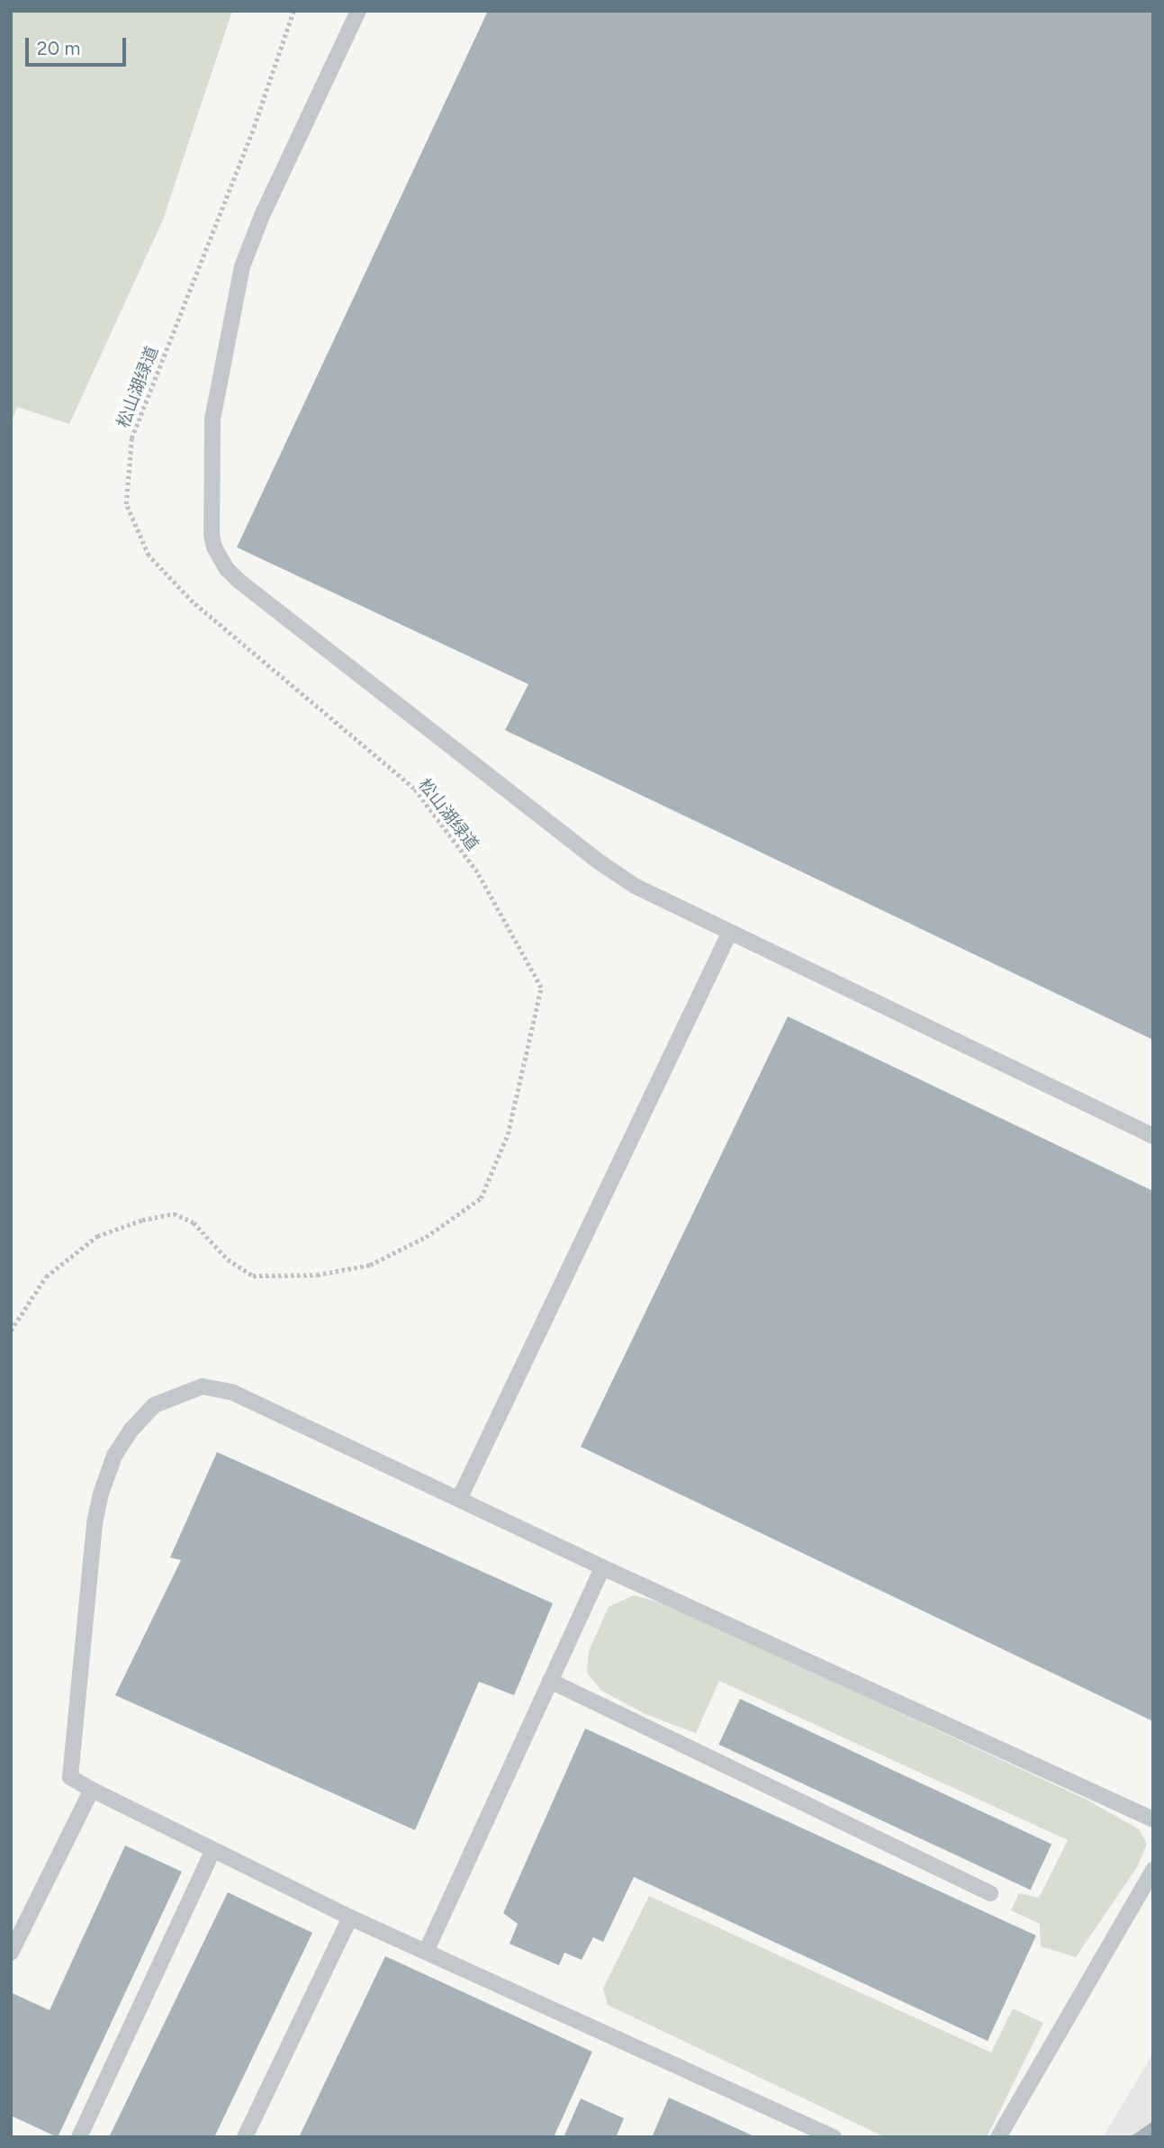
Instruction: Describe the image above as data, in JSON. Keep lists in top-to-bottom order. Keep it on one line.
{"streets":{"path":["松山湖绿道"]},"scale_bar":"20 m"}
